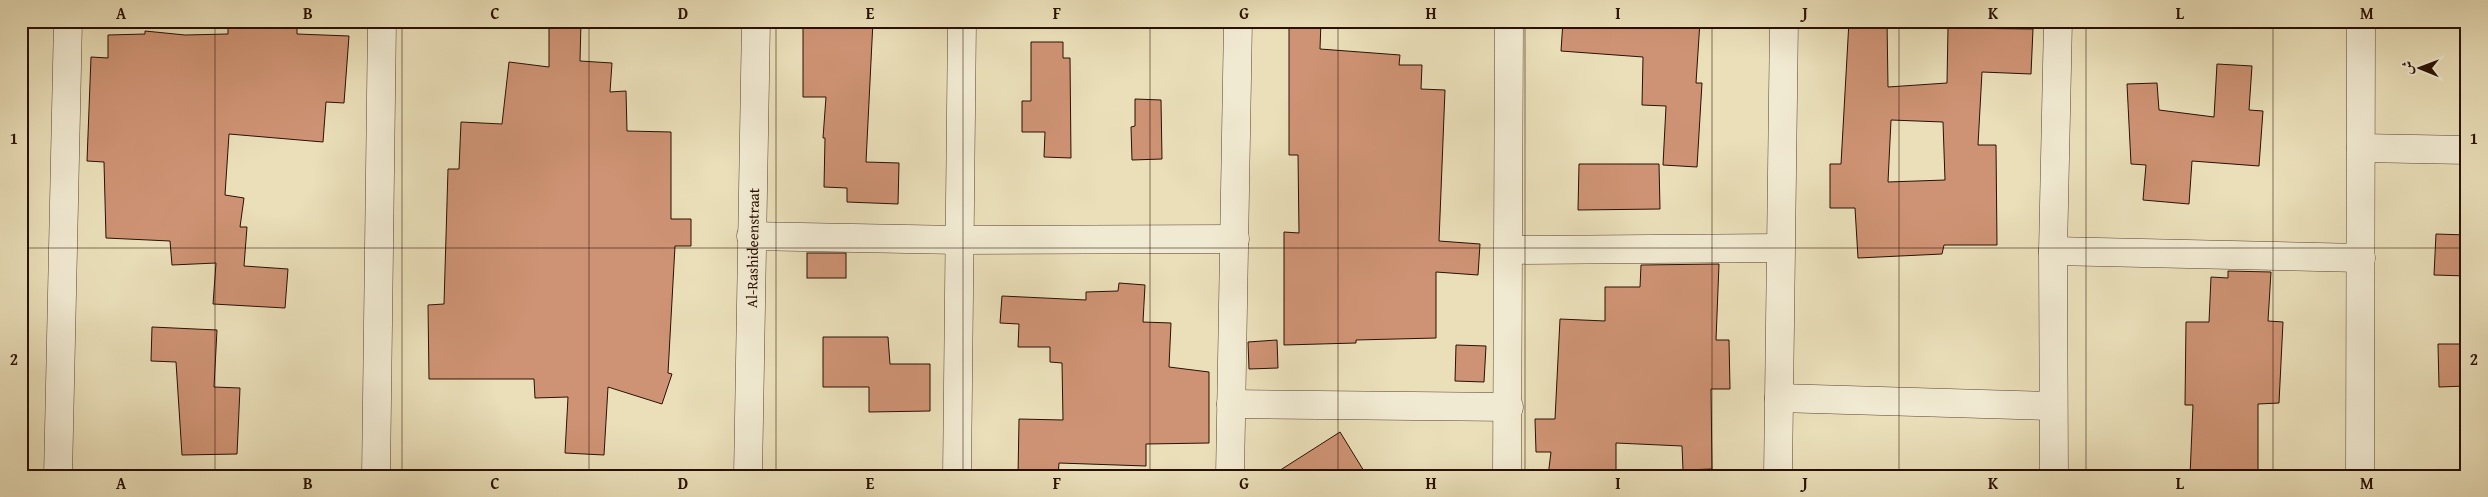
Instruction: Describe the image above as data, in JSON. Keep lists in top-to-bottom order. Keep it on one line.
{"streets":{"street":["Al-Rashideenstraat"]},"north":"left","grid":{"columns":["A","B","C","D","E","F","G","H","I","J","K","L","M"],"rows":["1","2"]}}
